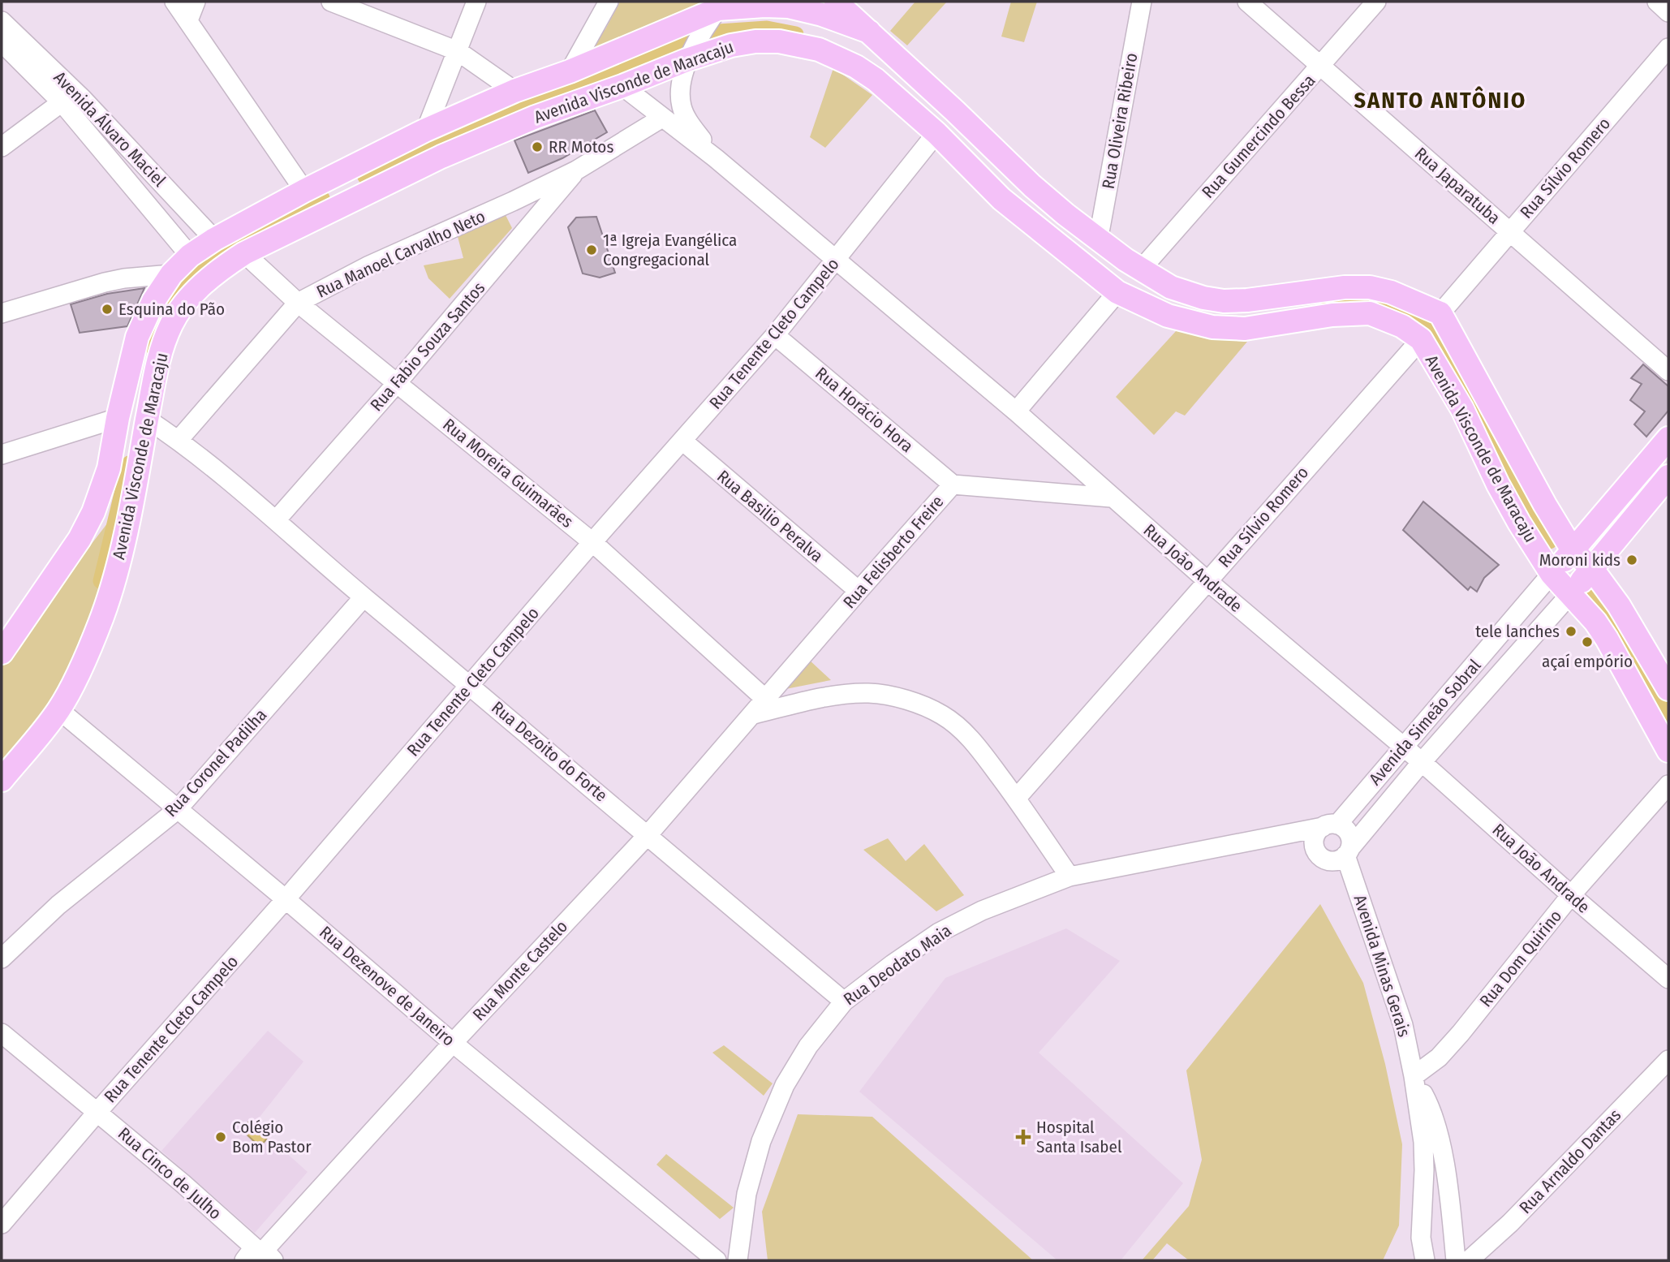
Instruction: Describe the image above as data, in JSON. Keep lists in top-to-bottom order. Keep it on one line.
{"streets":{"main road":["Avenida Visconde de Maracaju","Avenida Simeão Sobral"],"street":["Rua Oliveira Ribeiro","Avenida Álvaro Maciel","Rua Gumercindo Bessa","Rua Sílvio Romero","Rua Japaratuba","Rua Manoel Carvalho Neto","Rua Tenente Cleto Campelo","Rua Fabio Souza Santos","Rua Horácio Hora","Rua Moreira Guimarães","Rua Basilio Peralva","Rua Felisberto Freire","Rua João Andrade","Rua Dezoito do Forte","Rua Coronel Padilha","Rua Dom Quirino","Rua Deodato Maia","Avenida Minas Gerais","Rua Monte Castelo","Rua Dezenove de Janeiro","Rua Arnaldo Dantas","Rua Cinco de Julho"]},"crossings":[["Avenida Visconde de Maracaju","Rua Oliveira Ribeiro"],["Avenida Visconde de Maracaju","Avenida Álvaro Maciel"],["Avenida Visconde de Maracaju","Rua Gumercindo Bessa"],["Avenida Visconde de Maracaju","Rua Sílvio Romero"],["Avenida Visconde de Maracaju","Rua Tenente Cleto Campelo"],["Avenida Visconde de Maracaju","Rua Moreira Guimarães"],["Avenida Visconde de Maracaju","Rua João Andrade"],["Avenida Visconde de Maracaju","Avenida Simeão Sobral"],["Avenida Visconde de Maracaju","Rua Dezoito do Forte"],["Avenida Visconde de Maracaju","Rua Dezenove de Janeiro"],["Rua Gumercindo Bessa","Rua Japaratuba"],["Rua Sílvio Romero","Rua Japaratuba"],["Rua Sílvio Romero","Rua João Andrade"],["Rua Manoel Carvalho Neto","Rua Fabio Souza Santos"],["Rua Manoel Carvalho Neto","Rua Moreira Guimarães"],["Rua Manoel Carvalho Neto","Rua João Andrade"],["Rua Manoel Carvalho Neto","Rua Dezoito do Forte"],["Rua Tenente Cleto Campelo","Rua Horácio Hora"],["Rua Tenente Cleto Campelo","Rua Moreira Guimarães"],["Rua Tenente Cleto Campelo","Rua Basilio Peralva"],["Rua Tenente Cleto Campelo","Rua João Andrade"],["Rua Tenente Cleto Campelo","Rua Dezoito do Forte"],["Rua Tenente Cleto Campelo","Rua Dezenove de Janeiro"],["Rua Tenente Cleto Campelo","Rua Cinco de Julho"],["Rua Fabio Souza Santos","Rua Moreira Guimarães"],["Rua Fabio Souza Santos","Rua Dezoito do Forte"],["Rua Horácio Hora","Rua Felisberto Freire"],["Rua Moreira Guimarães","Rua Felisberto Freire"],["Rua Basilio Peralva","Rua Felisberto Freire"],["Rua Felisberto Freire","Rua João Andrade"],["Rua Felisberto Freire","Rua Monte Castelo"],["Rua João Andrade","Avenida Simeão Sobral"],["Rua João Andrade","Rua Dom Quirino"],["Avenida Simeão Sobral","Rua Deodato Maia"],["Avenida Simeão Sobral","Avenida Minas Gerais"],["Rua Dezoito do Forte","Rua Coronel Padilha"],["Rua Dezoito do Forte","Rua Deodato Maia"],["Rua Dezoito do Forte","Rua Monte Castelo"],["Rua Coronel Padilha","Rua Dezenove de Janeiro"],["Rua Dom Quirino","Avenida Minas Gerais"],["Rua Deodato Maia","Avenida Minas Gerais"],["Rua Monte Castelo","Rua Dezenove de Janeiro"],["Rua Monte Castelo","Rua Cinco de Julho"]],"districts":["SANTO ANTÔNIO"],"places":{"other":["RR Motos","1ª Igreja Evangélica Congregacional","Esquina do Pão","Moroni kids","tele lanches","açaí empório","Colégio Bom Pastor"],"health":["Hospital Santa Isabel"]}}
